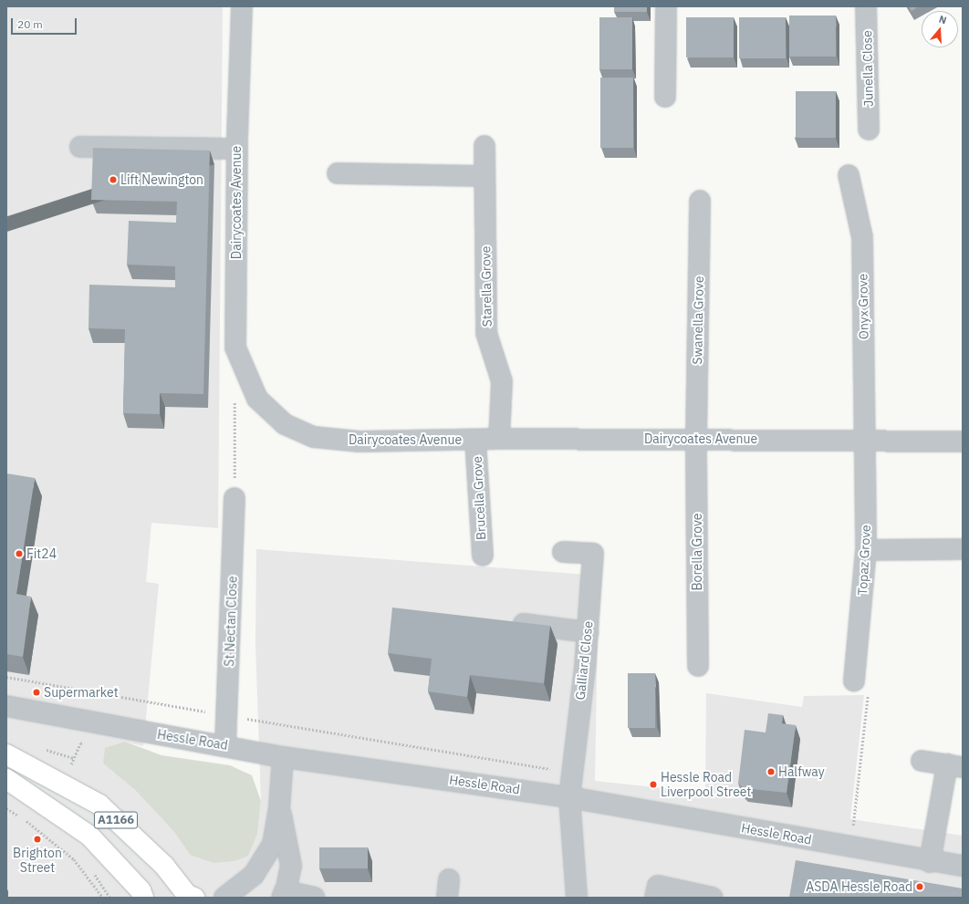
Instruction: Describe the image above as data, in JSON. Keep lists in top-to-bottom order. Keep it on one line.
{"streets":{"main road":["A1166"],"street":["Junella Close","Dairycoates Avenue","Starella Grove","Onyx Grove","Swanella Grove","Brucella Grove","Borella Grove","Topaz Grove","St Nectan Close","Galliard Close","Hessle Road"]},"crossings":[["Dairycoates Avenue","Starella Grove"],["Dairycoates Avenue","Onyx Grove"],["Dairycoates Avenue","Swanella Grove"],["Dairycoates Avenue","Brucella Grove"],["Dairycoates Avenue","Borella Grove"],["Dairycoates Avenue","Topaz Grove"],["Onyx Grove","Topaz Grove"],["Swanella Grove","Borella Grove"],["St Nectan Close","Hessle Road"],["Galliard Close","Hessle Road"]],"places":["Lift Newington","Fit24","Supermarket","Halfway","Hessle Road Liverpool Street","Brighton Street","ASDA Hessle Road"],"scale_bar":"20 m","north":"top"}
